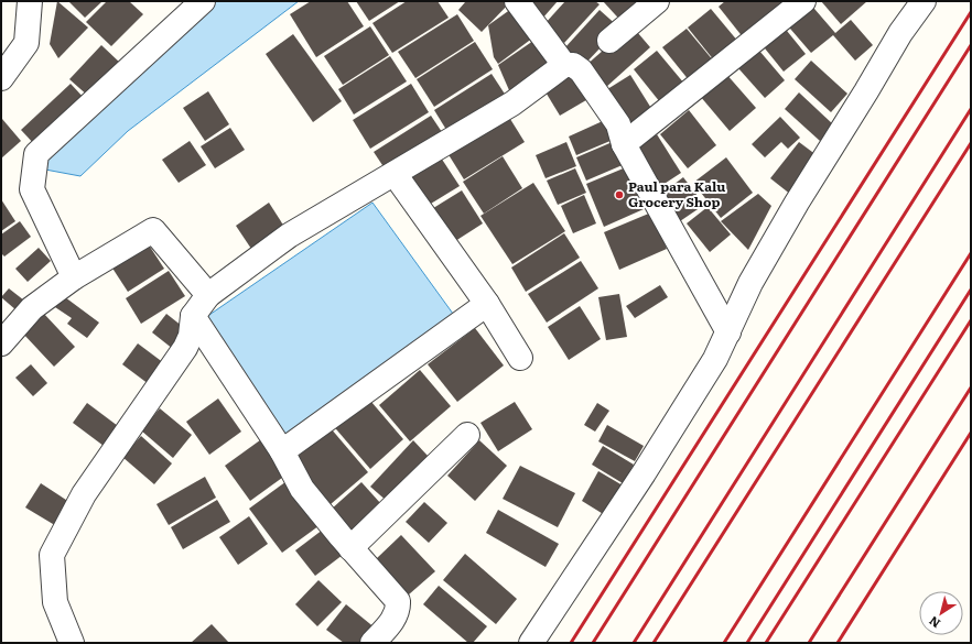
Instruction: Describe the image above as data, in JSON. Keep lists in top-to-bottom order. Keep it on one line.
{"places":["Paul para Kalu Grocery Shop"],"north":"bottom left"}
